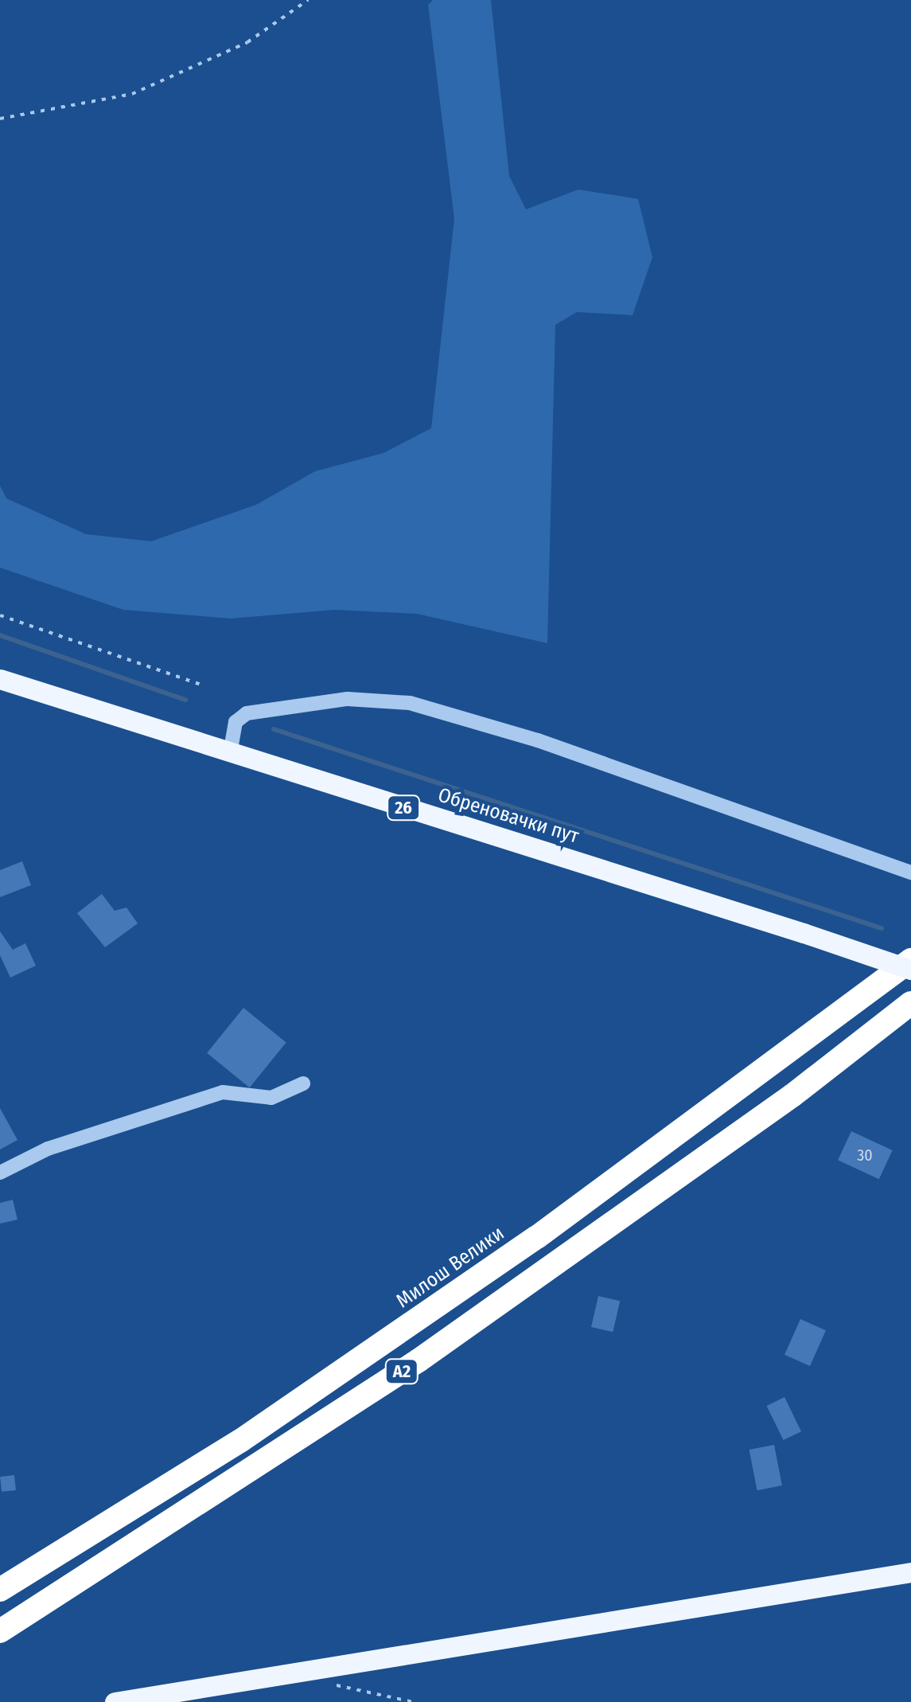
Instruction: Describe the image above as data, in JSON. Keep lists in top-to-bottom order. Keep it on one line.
{"streets":{"highway":["Милош Велики","A2"],"main road":["26","Обреновачки пут"]},"house_numbers":["30"]}
